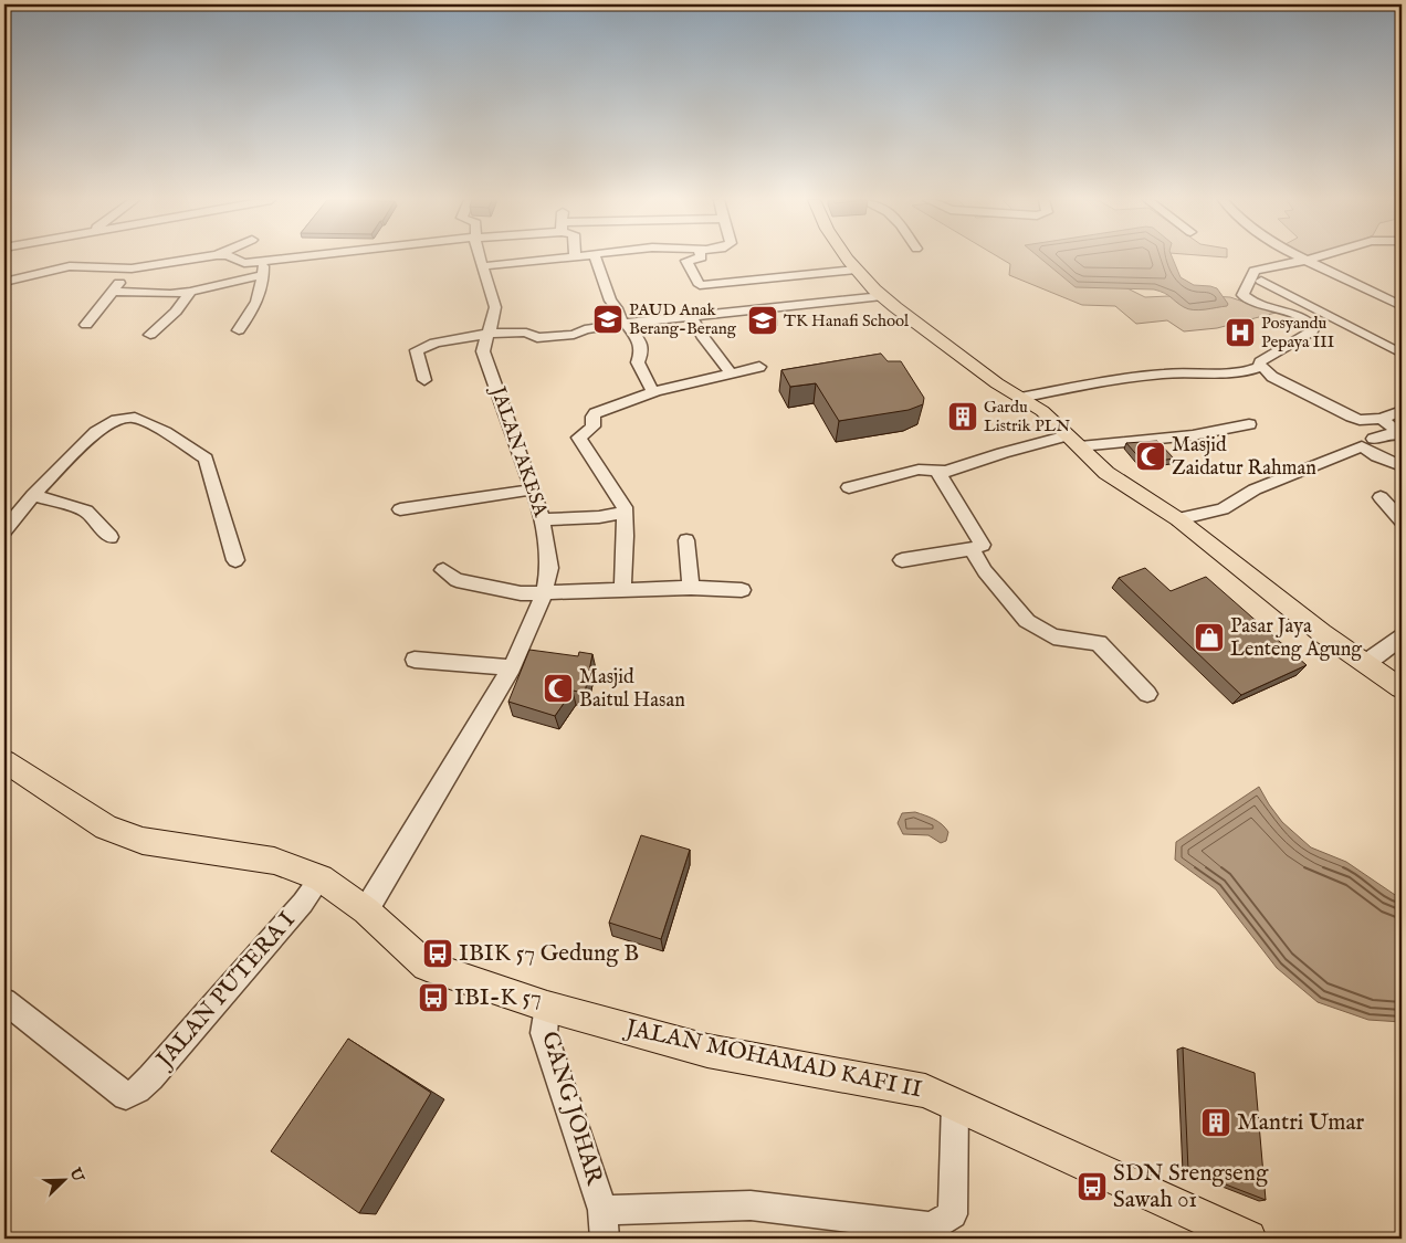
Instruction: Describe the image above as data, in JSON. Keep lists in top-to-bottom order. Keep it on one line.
{"streets":{"main road":["JALAN MOHAMAD KAFI II"],"street":["JALAN AKESA","JALAN PUTERA I","GANG JOHAR"]},"crossings":[["JALAN AKESA","JALAN MOHAMAD KAFI II"],["JALAN PUTERA I","JALAN MOHAMAD KAFI II"],["JALAN MOHAMAD KAFI II","GANG JOHAR"]],"places":{"school or university":["PAUD Anak Berang-Berang","TK Hanafi School"],"hospital":["Posyandu Pepaya III"],"building":["Gardu Listrik PLN","Mantri Umar"],"mosque":["Masjid Zaidatur Rahman","Masjid Baitul Hasan"],"shop":["Pasar Jaya Lenteng Agung"],"bus stop":["IBIK 57 Gedung B","IBI-K 57","SDN Srengseng Sawah 01"]},"north":"top right"}
